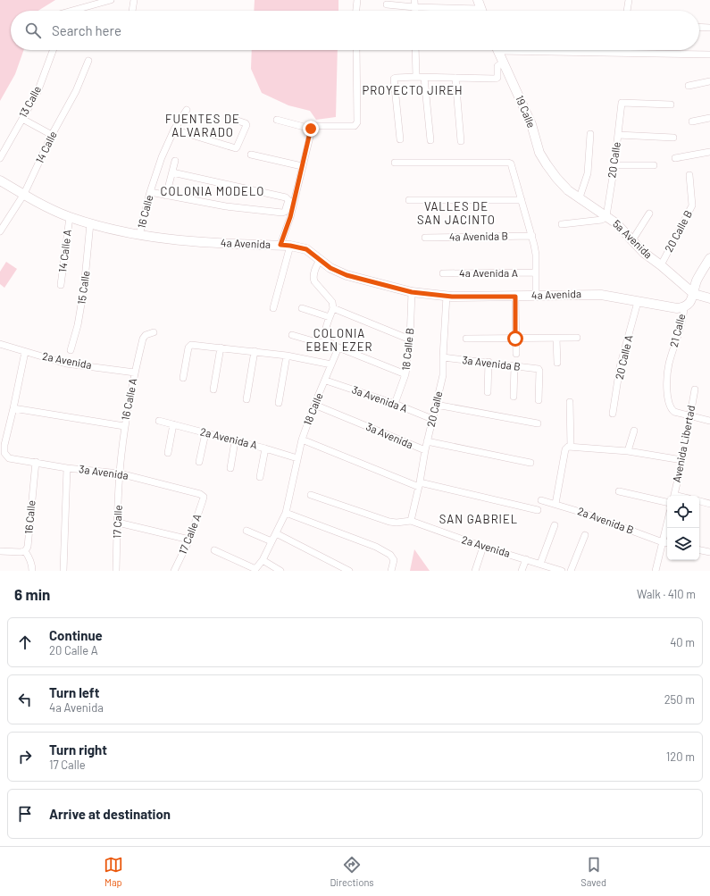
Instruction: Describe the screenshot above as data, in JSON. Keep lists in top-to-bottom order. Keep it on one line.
{"streets":{"street":["13 Calle","19 Calle","14 Calle","20 Calle","16 Calle","20 Calle B","4a Avenida B","5a Avenida","4a Avenida","14 Calle A","4a Avenida A","15 Calle","21 Calle","18 Calle B","20 Calle A","2a Avenida","3a Avenida B","16 Calle A","3a Avenida A","18 Calle","3a Avenida","2a Avenida A","Avenida Libertad","2a Avenida B","17 Calle","17 Calle A"]},"crossings":[["19 Calle","5a Avenida"],["14 Calle","4a Avenida"],["20 Calle","5a Avenida"],["20 Calle","4a Avenida"],["20 Calle","2a Avenida"],["20 Calle","3a Avenida B"],["20 Calle","3a Avenida A"],["20 Calle","3a Avenida"],["16 Calle","4a Avenida"],["16 Calle","3a Avenida"],["20 Calle B","5a Avenida"],["5a Avenida","21 Calle"],["4a Avenida","14 Calle A"],["4a Avenida","15 Calle"],["4a Avenida","21 Calle"],["4a Avenida","18 Calle B"],["4a Avenida","20 Calle A"],["21 Calle","Avenida Libertad"],["18 Calle B","3a Avenida A"],["2a Avenida","16 Calle A"],["16 Calle A","3a Avenida"],["16 Calle A","17 Calle"],["3a Avenida A","18 Calle"],["18 Calle","3a Avenida"],["18 Calle","2a Avenida A"],["3a Avenida","17 Calle"],["3a Avenida","17 Calle A"]],"districts":["PROYECTO JIREH","FUENTES DE ALVARADO","COLONIA MODELO","VALLES DE SAN JACINTO","COLONIA EBEN EZER","SAN GABRIEL"],"page":{"search":"Search here","heading":["6 min","Walk · 410 m"],"list":[["Continue","20 Calle A","40 m"],["Turn left","4a Avenida","250 m"],["Turn right","17 Calle","120 m"],"Arrive at destination"],"nav":["Map","Directions","Saved"]}}
